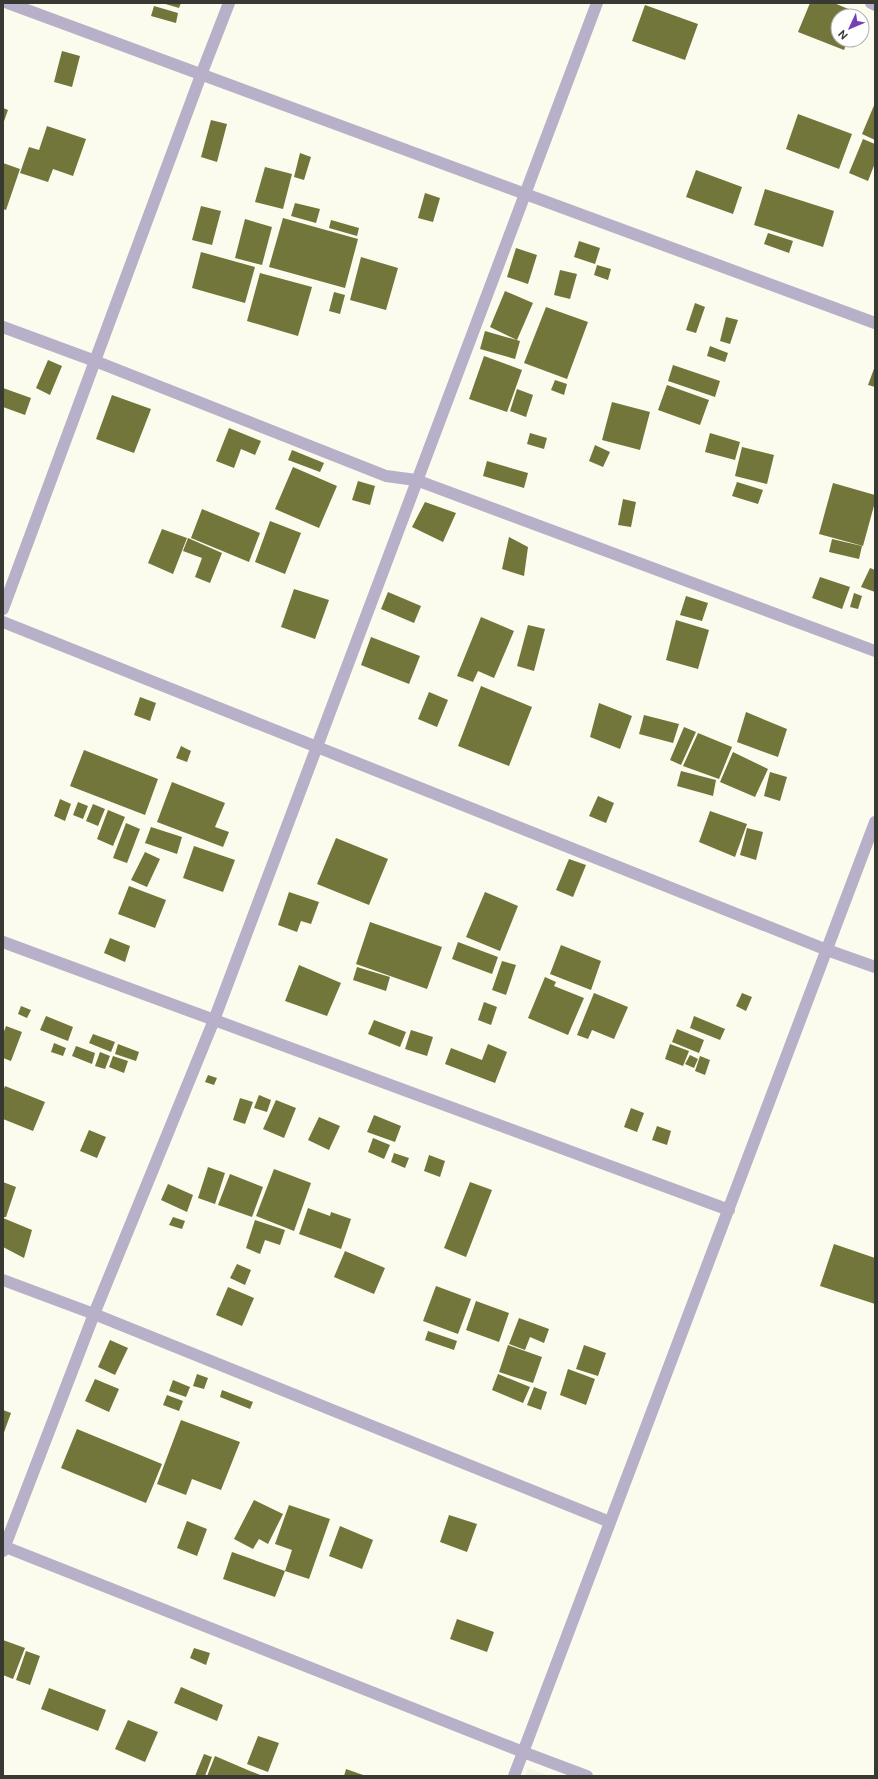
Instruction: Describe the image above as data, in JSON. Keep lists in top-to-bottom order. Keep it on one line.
{"north":"bottom left"}
